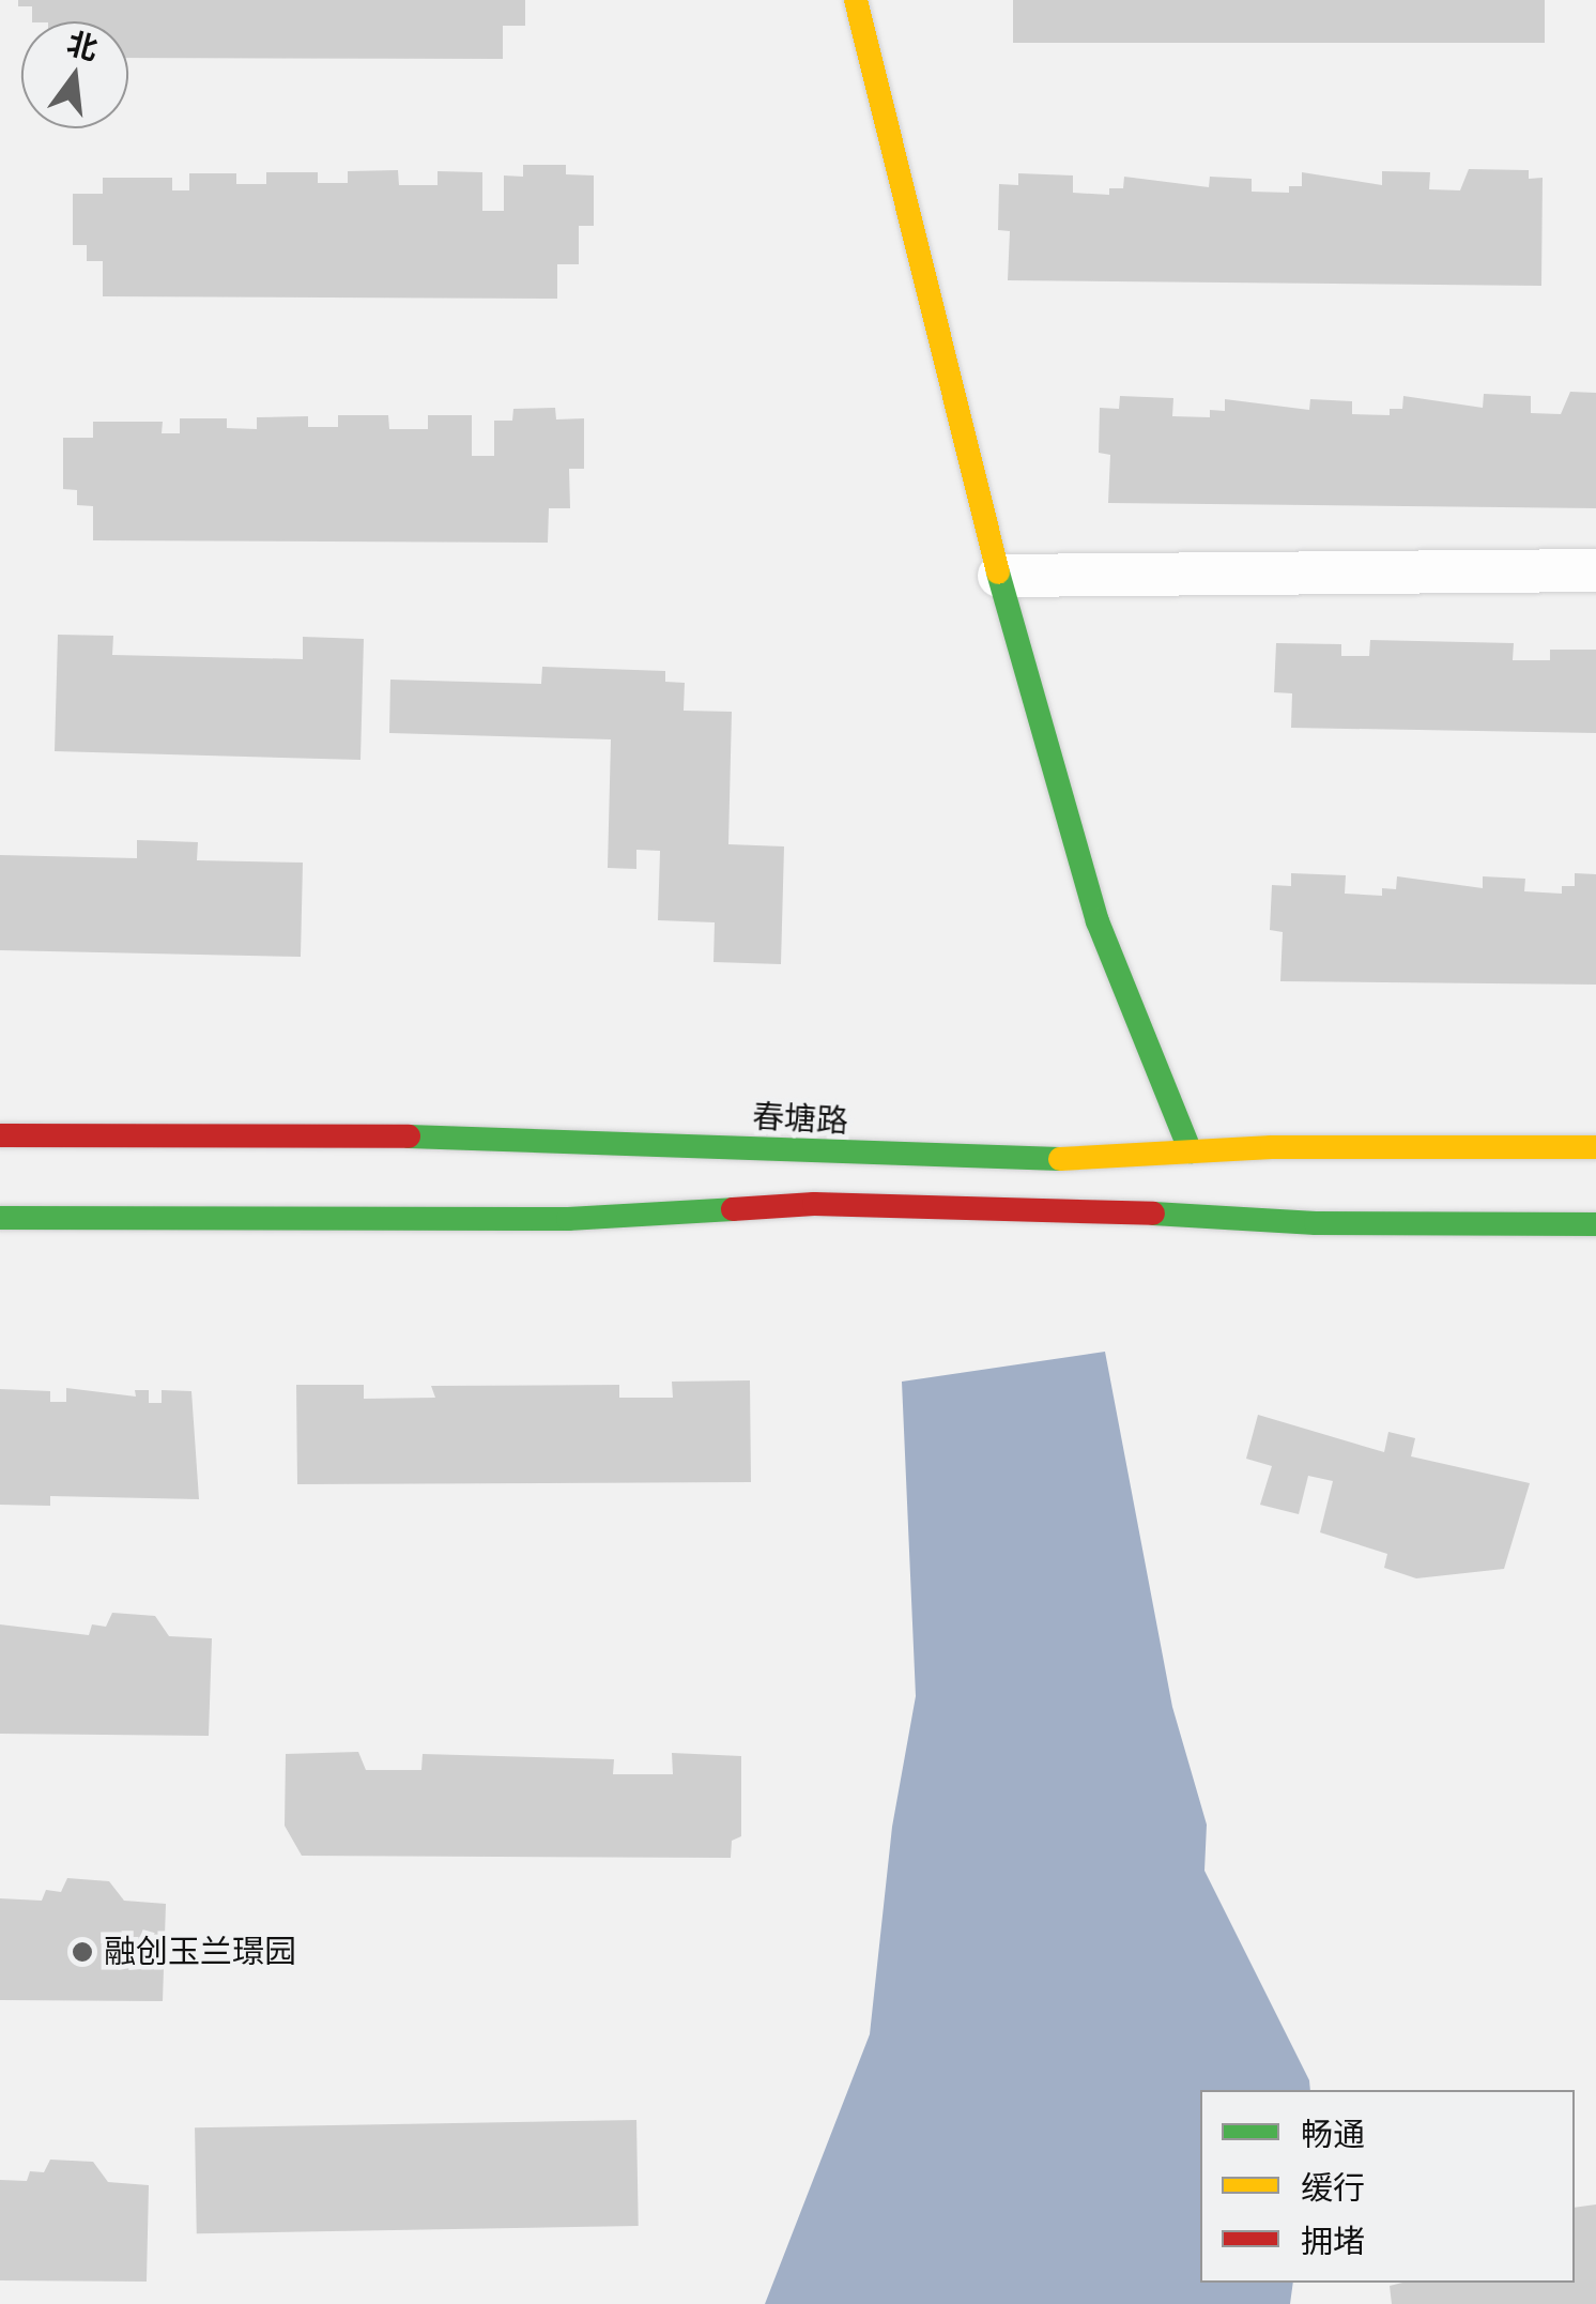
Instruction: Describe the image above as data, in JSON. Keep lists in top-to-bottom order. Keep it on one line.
{"streets":{"street":["春塘路"]},"places":["融创玉兰璟园"],"legend":["畅通","缓行","拥堵"],"north":"top"}
